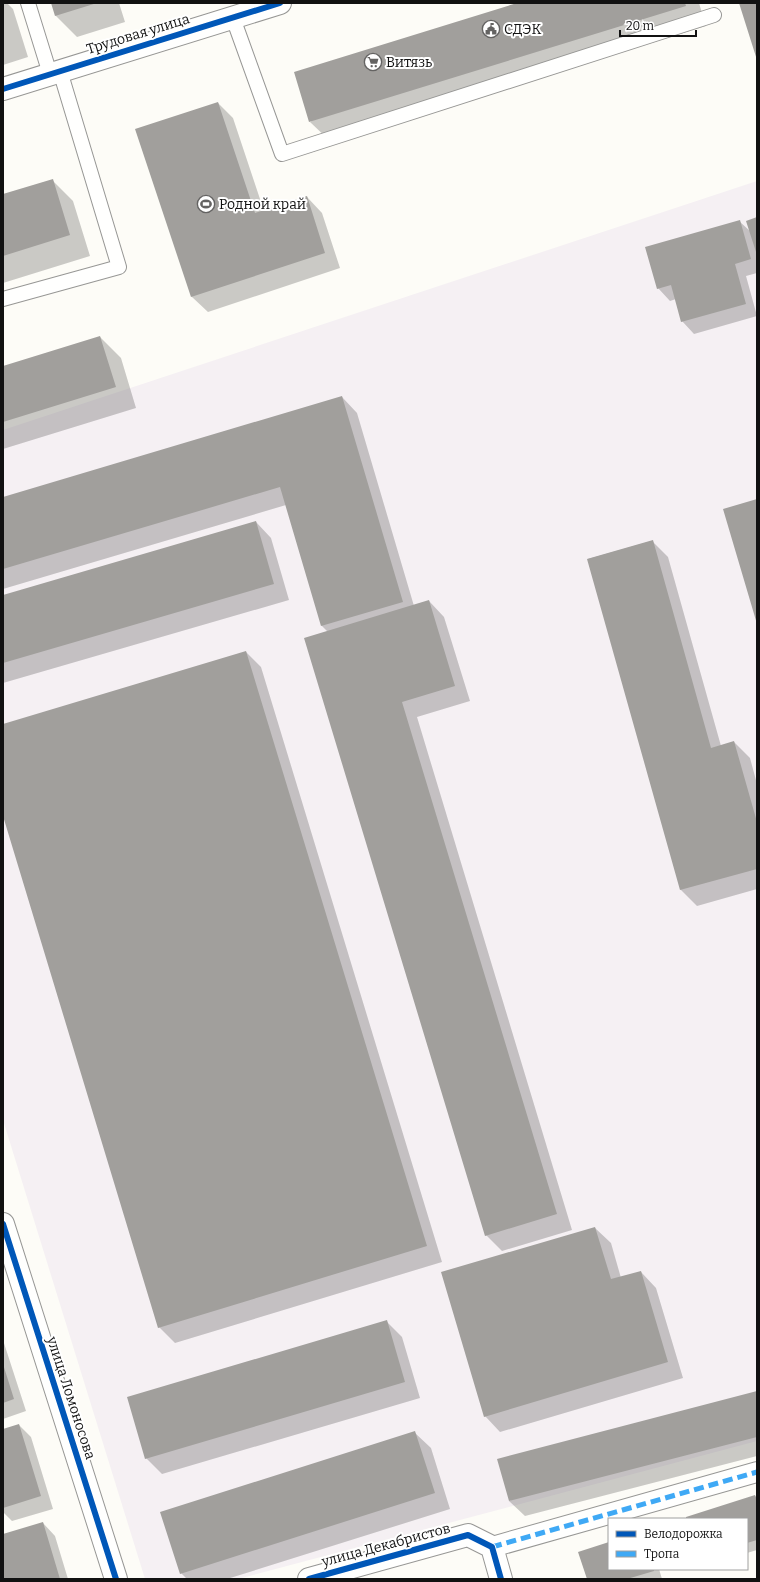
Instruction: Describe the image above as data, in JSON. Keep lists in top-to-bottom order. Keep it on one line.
{"streets":{"street":["Трудовая улица","улица Ломоносова","улица Декабристов"]},"places":{"public building":["СДЭК"],"supermarket":["Витязь"],"sports":["Родной край"]},"legend":["Велодорожка","Тропа"],"scale_bar":"20 m"}
